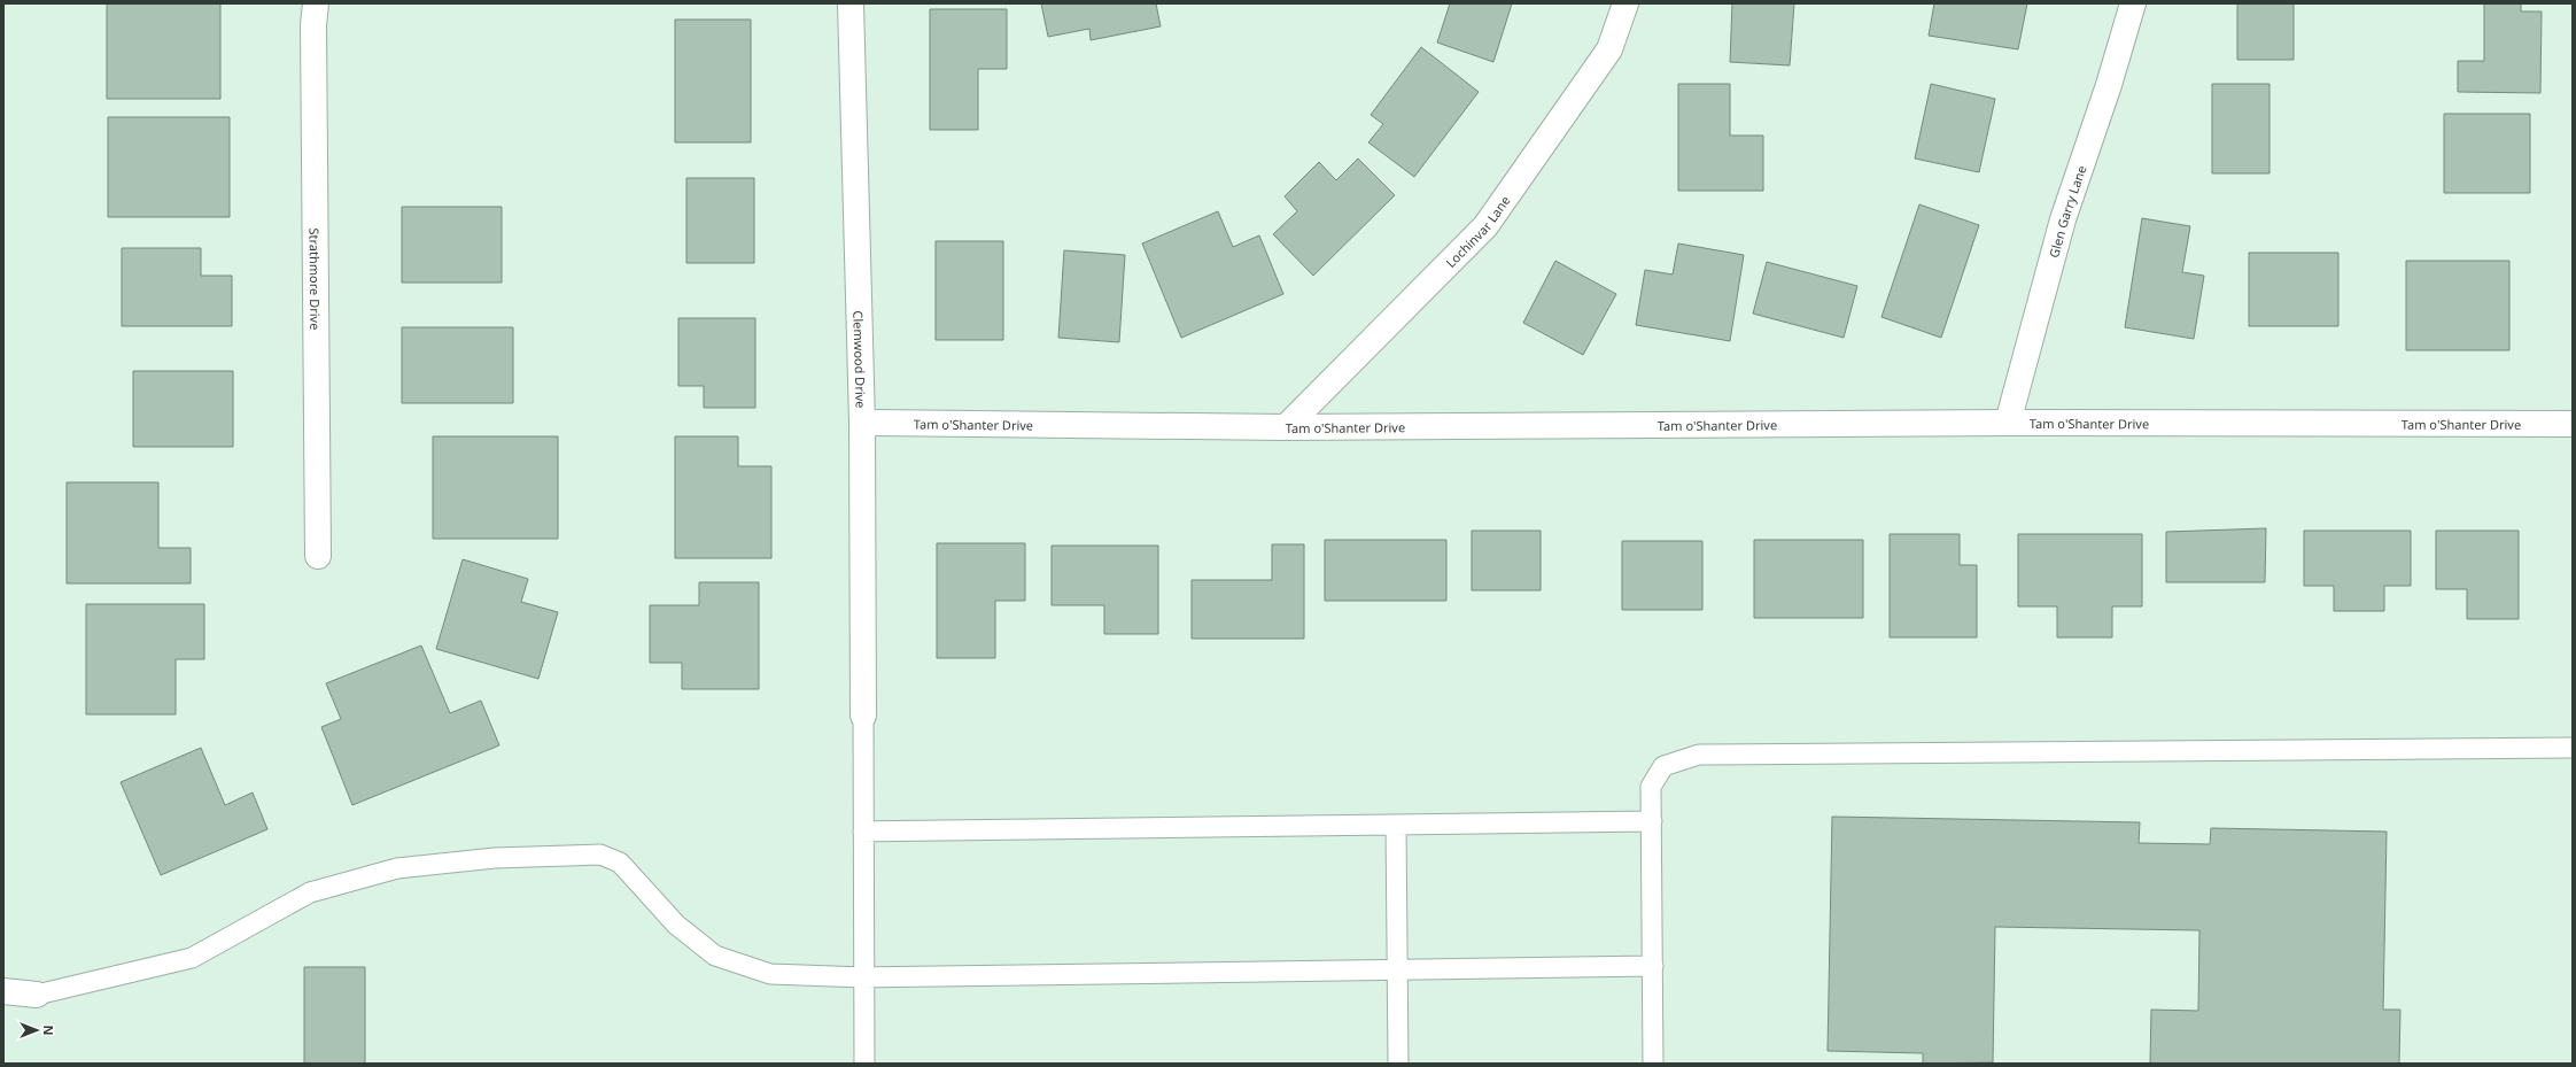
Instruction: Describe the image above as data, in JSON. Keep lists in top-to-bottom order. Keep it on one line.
{"streets":{"street":["Glen Garry Lane","Lochinvar Lane","Strathmore Drive","Clemwood Drive","Tam o'Shanter Drive"]},"crossings":[["Glen Garry Lane","Tam o'Shanter Drive"],["Lochinvar Lane","Tam o'Shanter Drive"],["Clemwood Drive","Tam o'Shanter Drive"]],"north":"right"}
